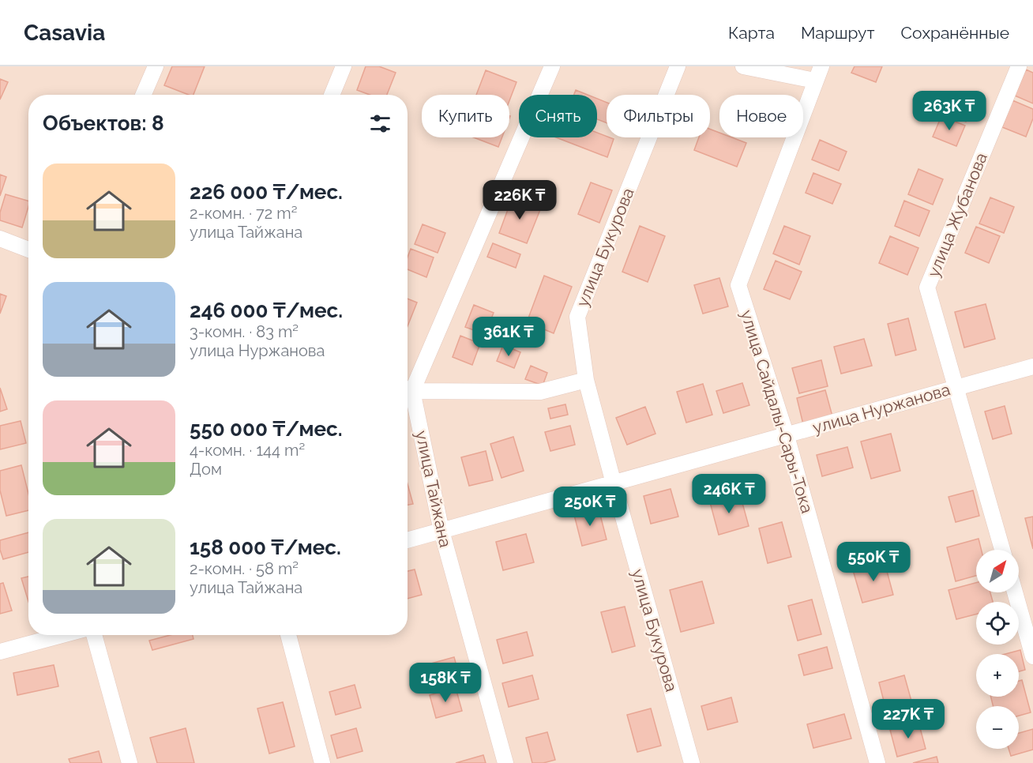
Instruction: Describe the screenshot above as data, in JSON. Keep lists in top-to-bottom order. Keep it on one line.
{"streets":{"street":["улица Жубанова","улица Букурова","улица Нуржанова","улица Сайдалы-Сары-Тока","улица Тайжана"]},"crossings":[["улица Жубанова","улица Нуржанова"],["улица Букурова","улица Нуржанова"],["улица Нуржанова","улица Сайдалы-Сары-Тока"],["улица Нуржанова","улица Тайжана"]],"north":"top right","page":{"header":"Casavia","nav":["Карта","Маршрут","Сохранённые"],"price":["263K ₸","226K ₸","361K ₸","246K ₸","250K ₸","550K ₸","158K ₸","227K ₸"],"chip":["Купить","Снять","Фильтры","Новое"],"heading":"Объектов: 8","list":[{"name":"226 000 ₸/мес.","note":"2-комн. · 72 m² · улица Тайжана"},{"name":"246 000 ₸/мес.","note":"3-комн. · 83 m² · улица Нуржанова"},{"name":"550 000 ₸/мес.","note":"4-комн. · 144 m² · Дом"},{"name":"158 000 ₸/мес.","note":"2-комн. · 58 m² · улица Тайжана"}],"map_buttons":["+","−"]}}
